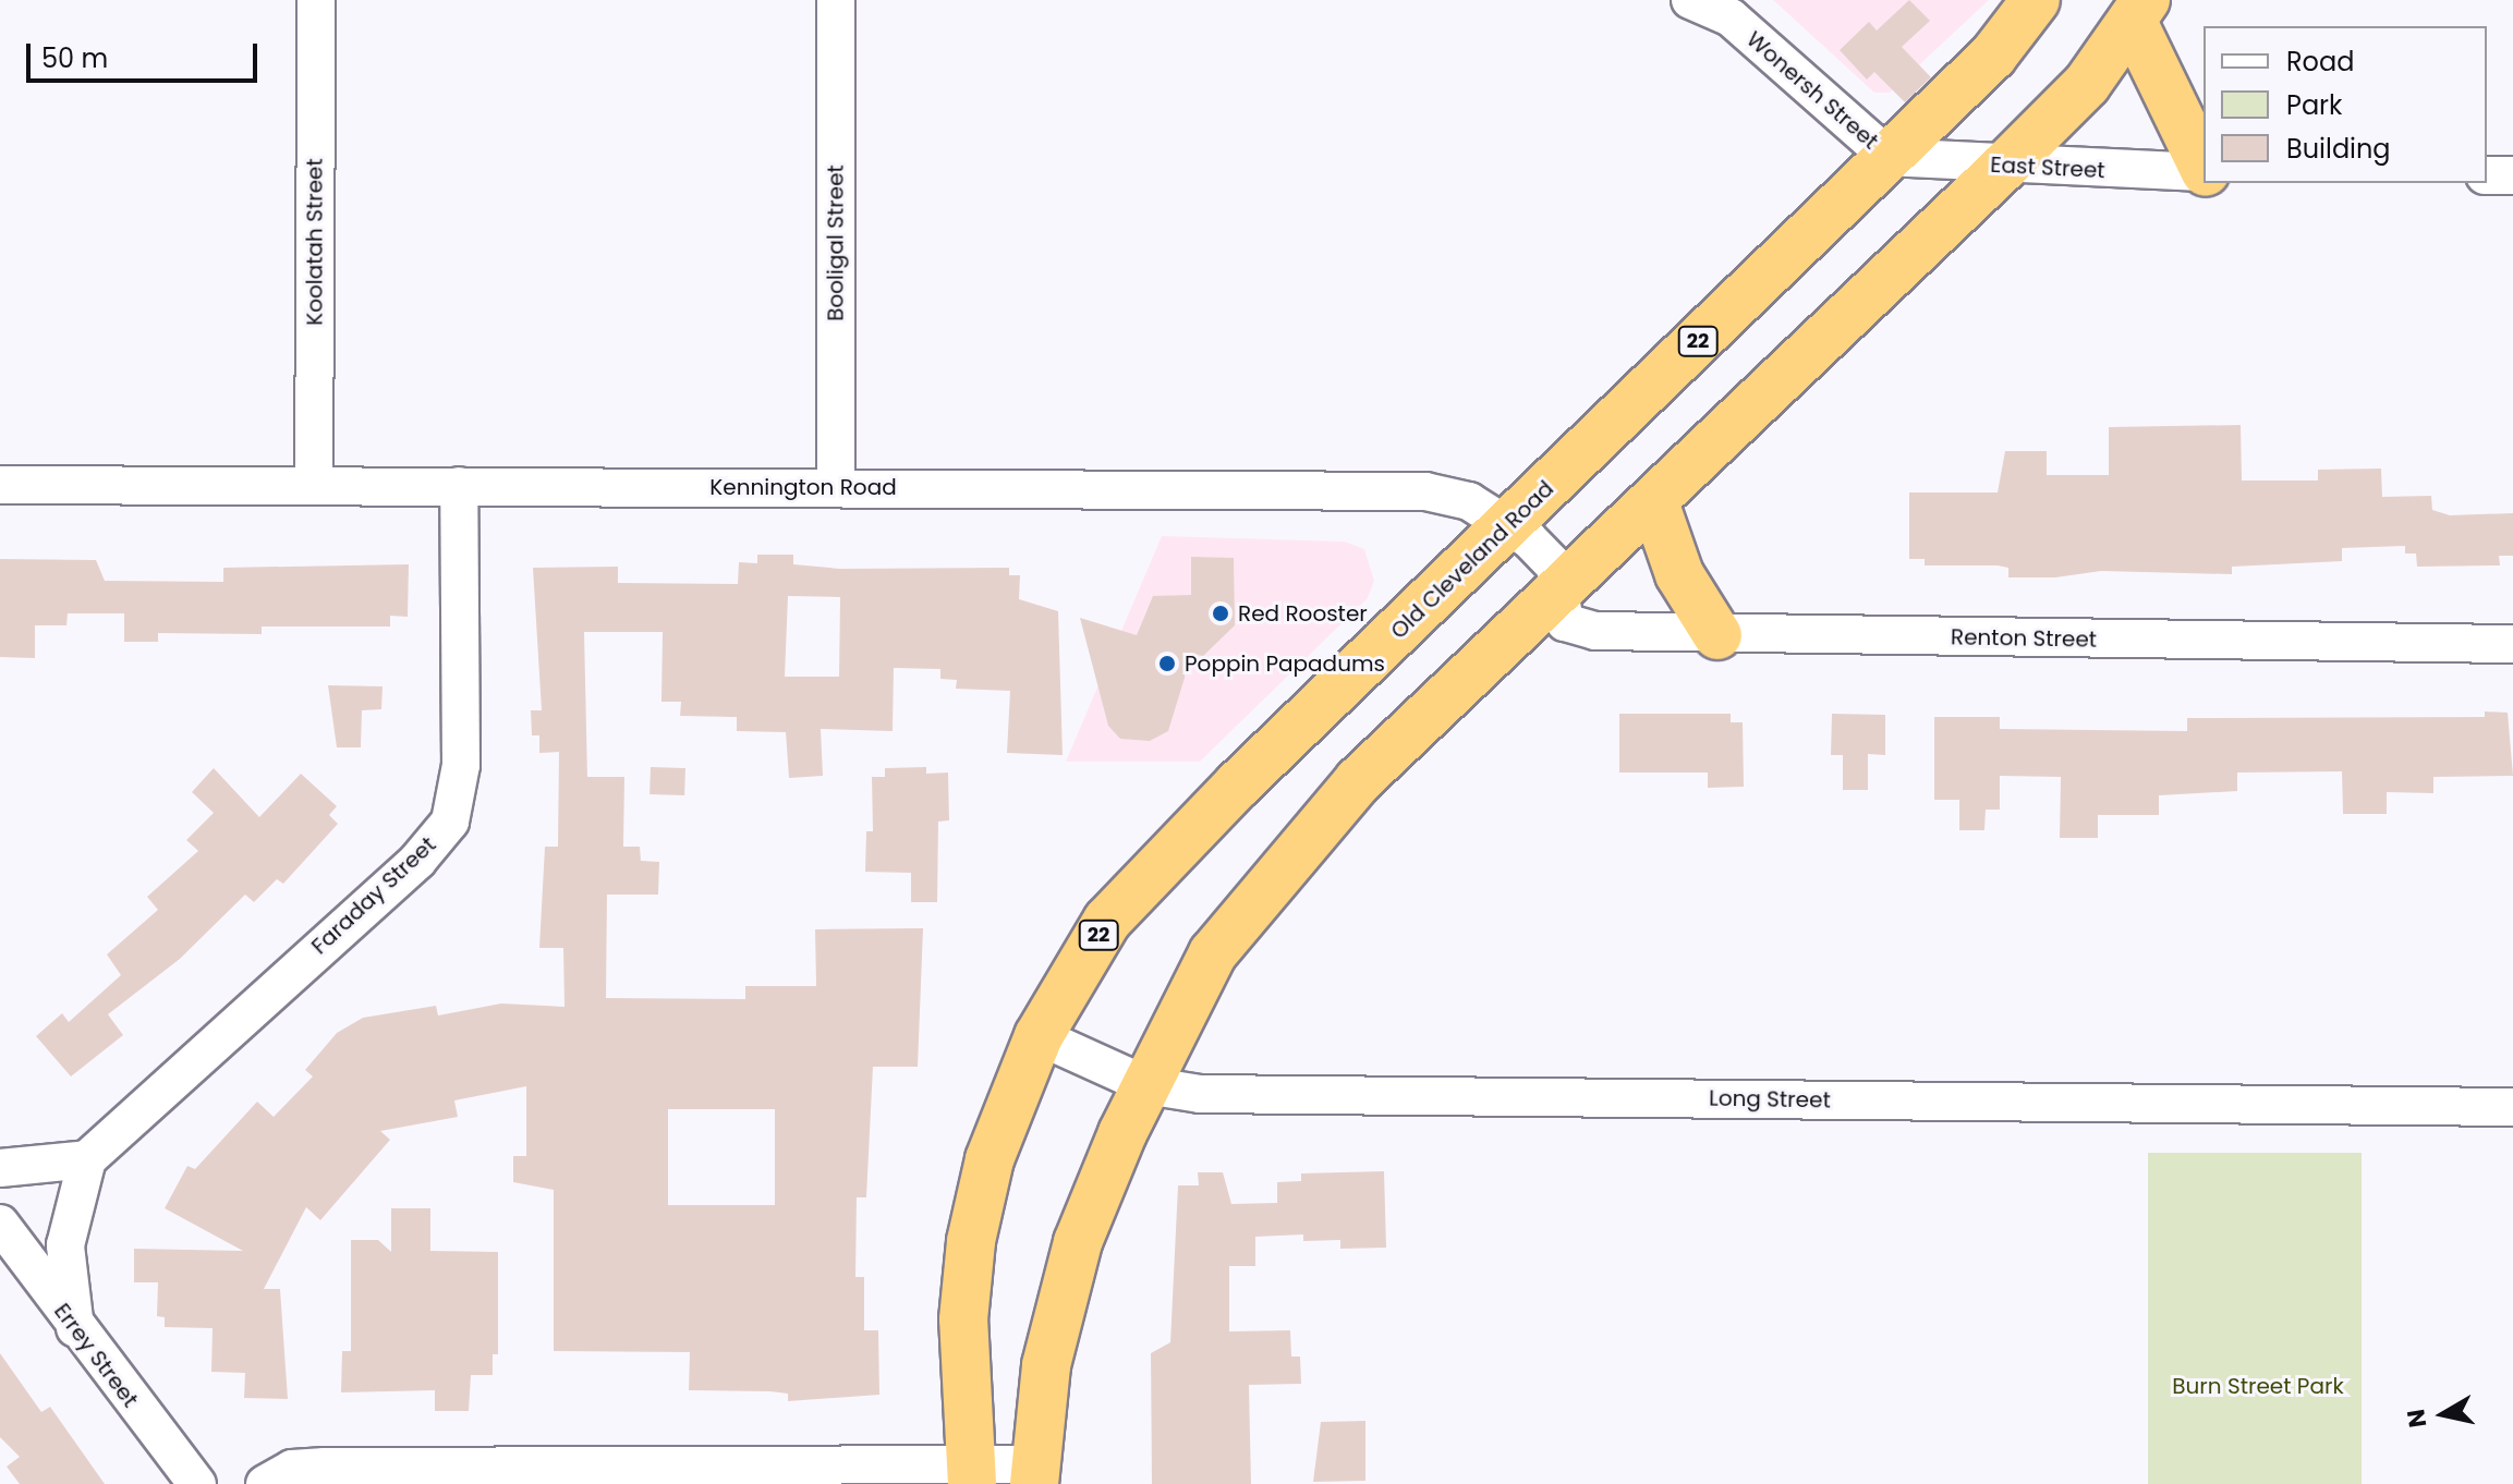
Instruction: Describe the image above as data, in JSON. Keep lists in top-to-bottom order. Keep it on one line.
{"streets":{"highway":["22","Old Cleveland Road"],"street":["Wonersh Street","East Street","Koolatah Street","Booligal Street","Kennington Road","Renton Street","Faraday Street","Long Street","Errey Street"]},"crossings":[["Wonersh Street","East Street"],["Wonersh Street","Old Cleveland Road"],["East Street","Old Cleveland Road"],["Koolatah Street","Kennington Road"],["Booligal Street","Kennington Road"],["Kennington Road","Old Cleveland Road"],["Kennington Road","Renton Street"],["Kennington Road","Faraday Street"],["Old Cleveland Road","Long Street"]],"parks":["Burn Street Park"],"places":["Red Rooster","Poppin Papadums"],"legend":["Road","Park","Building"],"scale_bar":"50 m","north":"left"}
